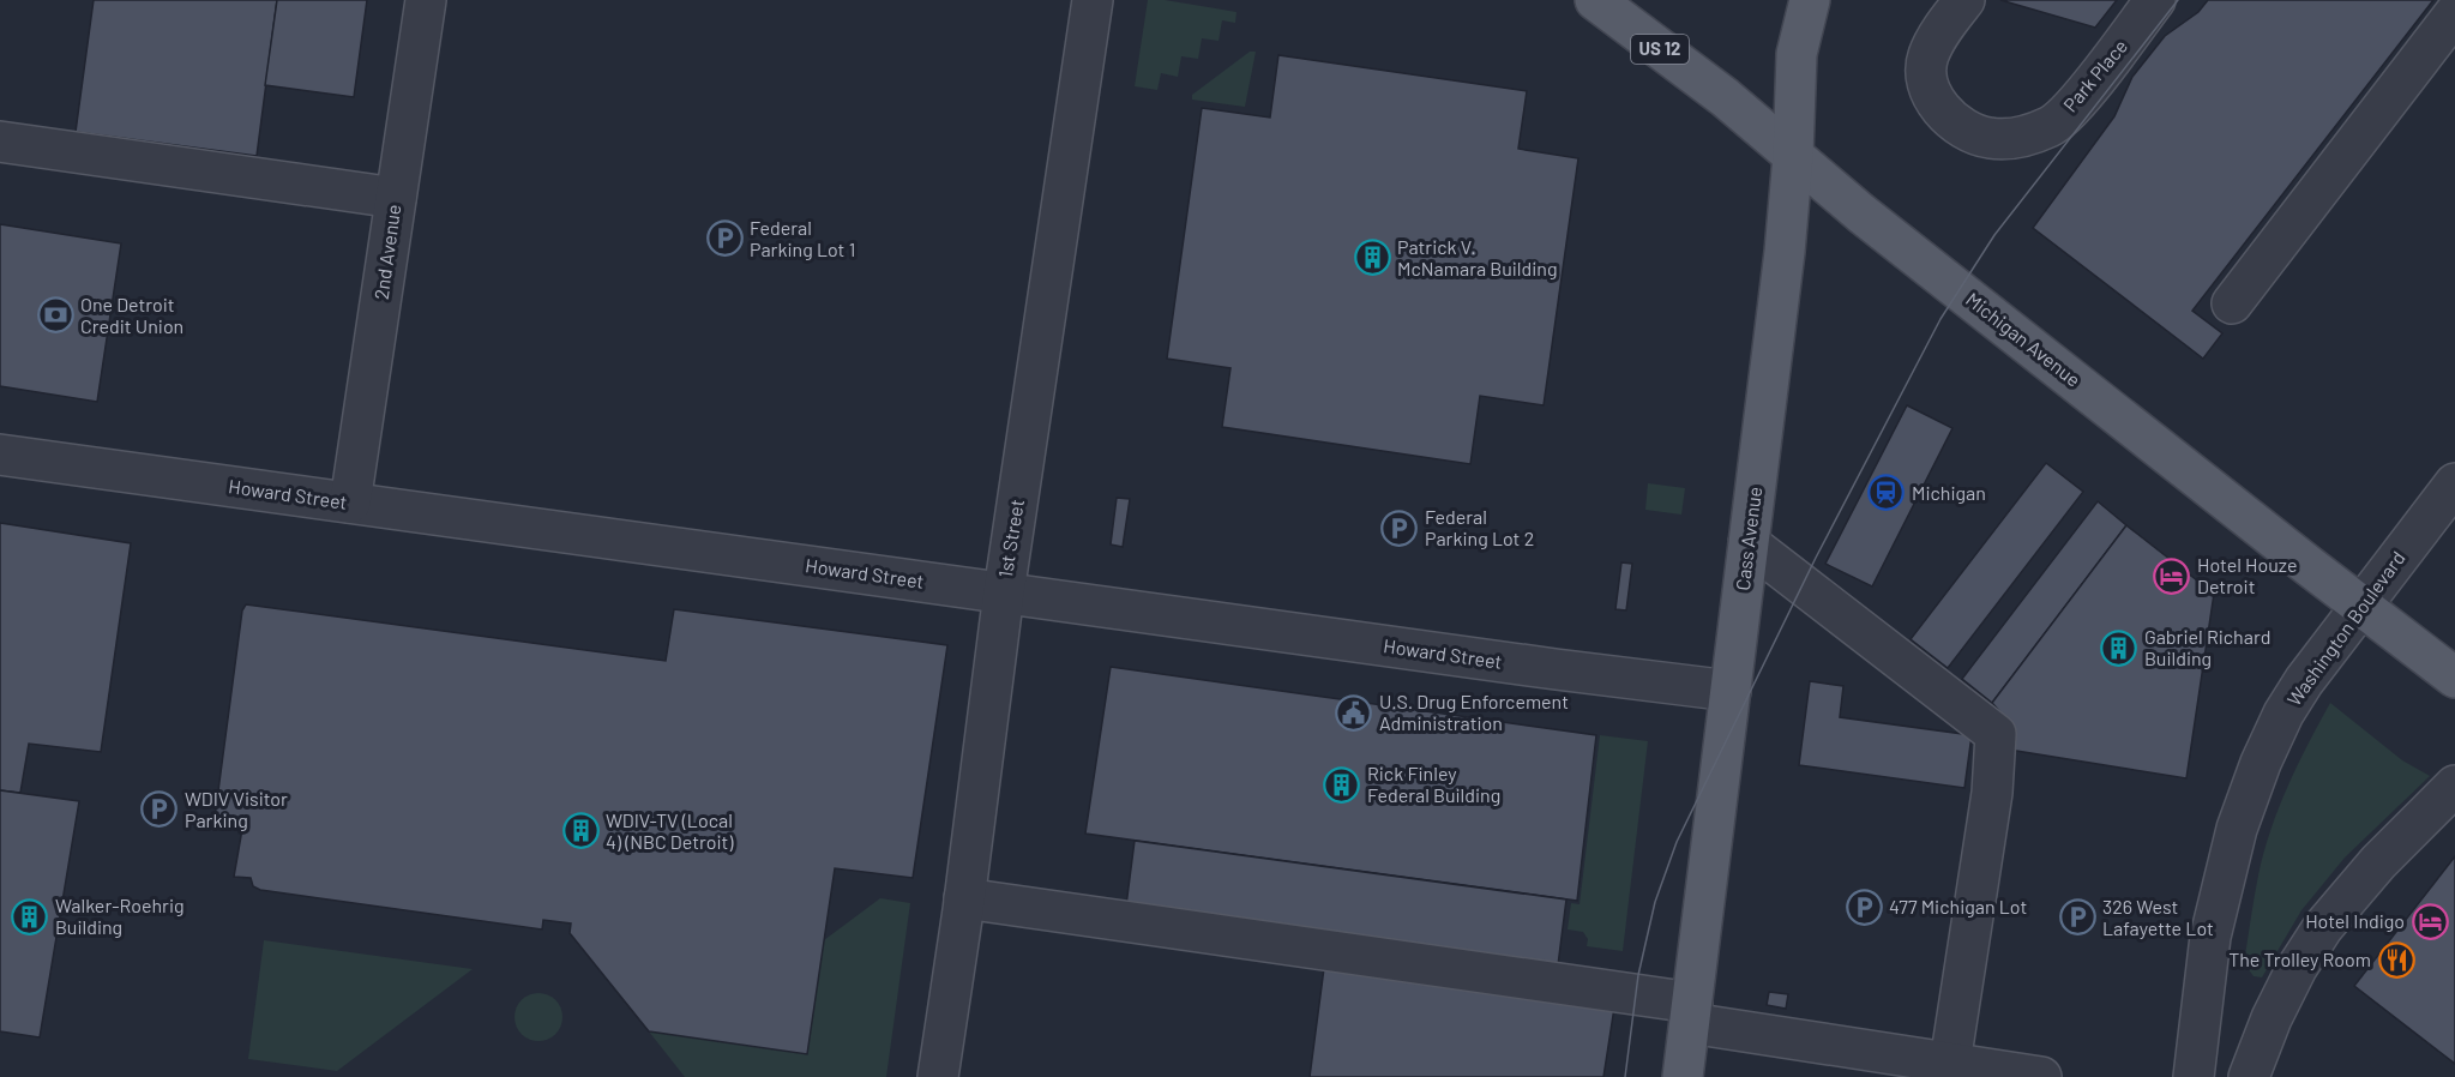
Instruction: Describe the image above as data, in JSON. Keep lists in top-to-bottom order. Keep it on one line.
{"streets":{"main road":["US 12","Michigan Avenue","Cass Avenue"],"street":["Park Place","2nd Avenue","Howard Street","1st Street","Washington Boulevard"]},"crossings":[["2nd Avenue","Howard Street"],["Michigan Avenue","Cass Avenue"],["Michigan Avenue","Washington Boulevard"],["Howard Street","1st Street"],["Howard Street","Cass Avenue"]],"places":{"parking":["Federal Parking Lot 1","Federal Parking Lot 2","WDIV Visitor Parking","477 Michigan Lot","326 West Lafayette Lot"],"building":["Patrick V. McNamara Building","Gabriel Richard Building","Rick Finley Federal Building","WDIV-TV (Local 4) (NBC Detroit)","Walker-Roehrig Building"],"bank":["One Detroit Credit Union"],"station":["Michigan"],"hotel":["Hotel Houze Detroit","Hotel Indigo"],"public building":["U.S. Drug Enforcement Administration"],"restaurant":["The Trolley Room"]}}
